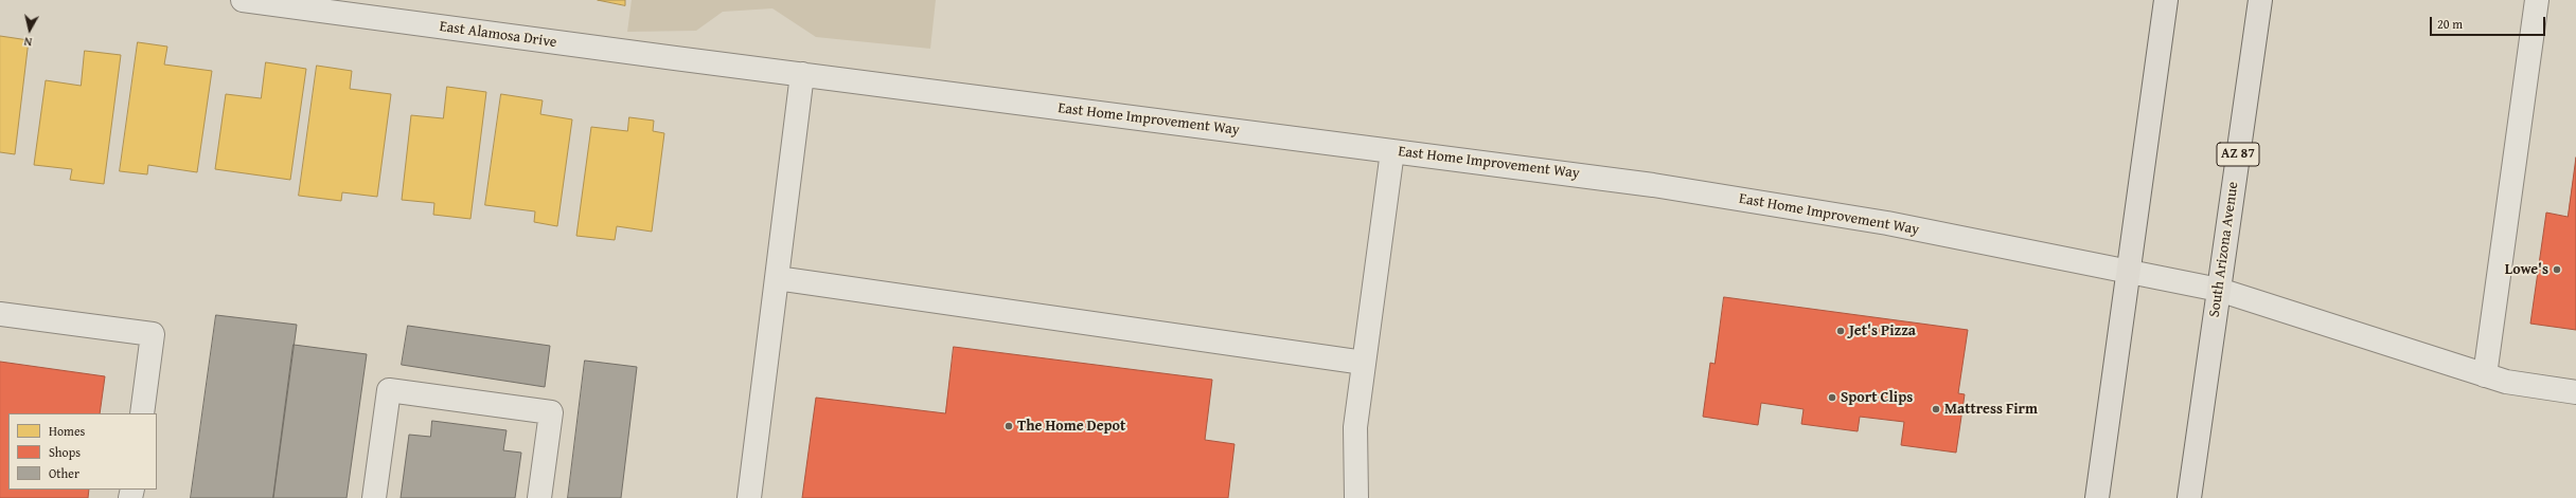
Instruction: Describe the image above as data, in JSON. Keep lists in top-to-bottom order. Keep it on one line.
{"streets":{"main road":["AZ 87","South Arizona Avenue"],"street":["East Alamosa Drive","East Home Improvement Way"]},"crossings":[["East Alamosa Drive","East Home Improvement Way"],["East Home Improvement Way","South Arizona Avenue"]],"places":["Lowe's","Jet's Pizza","Sport Clips","Mattress Firm","The Home Depot"],"legend":["Homes","Shops","Other"],"scale_bar":"20 m","north":"bottom"}
